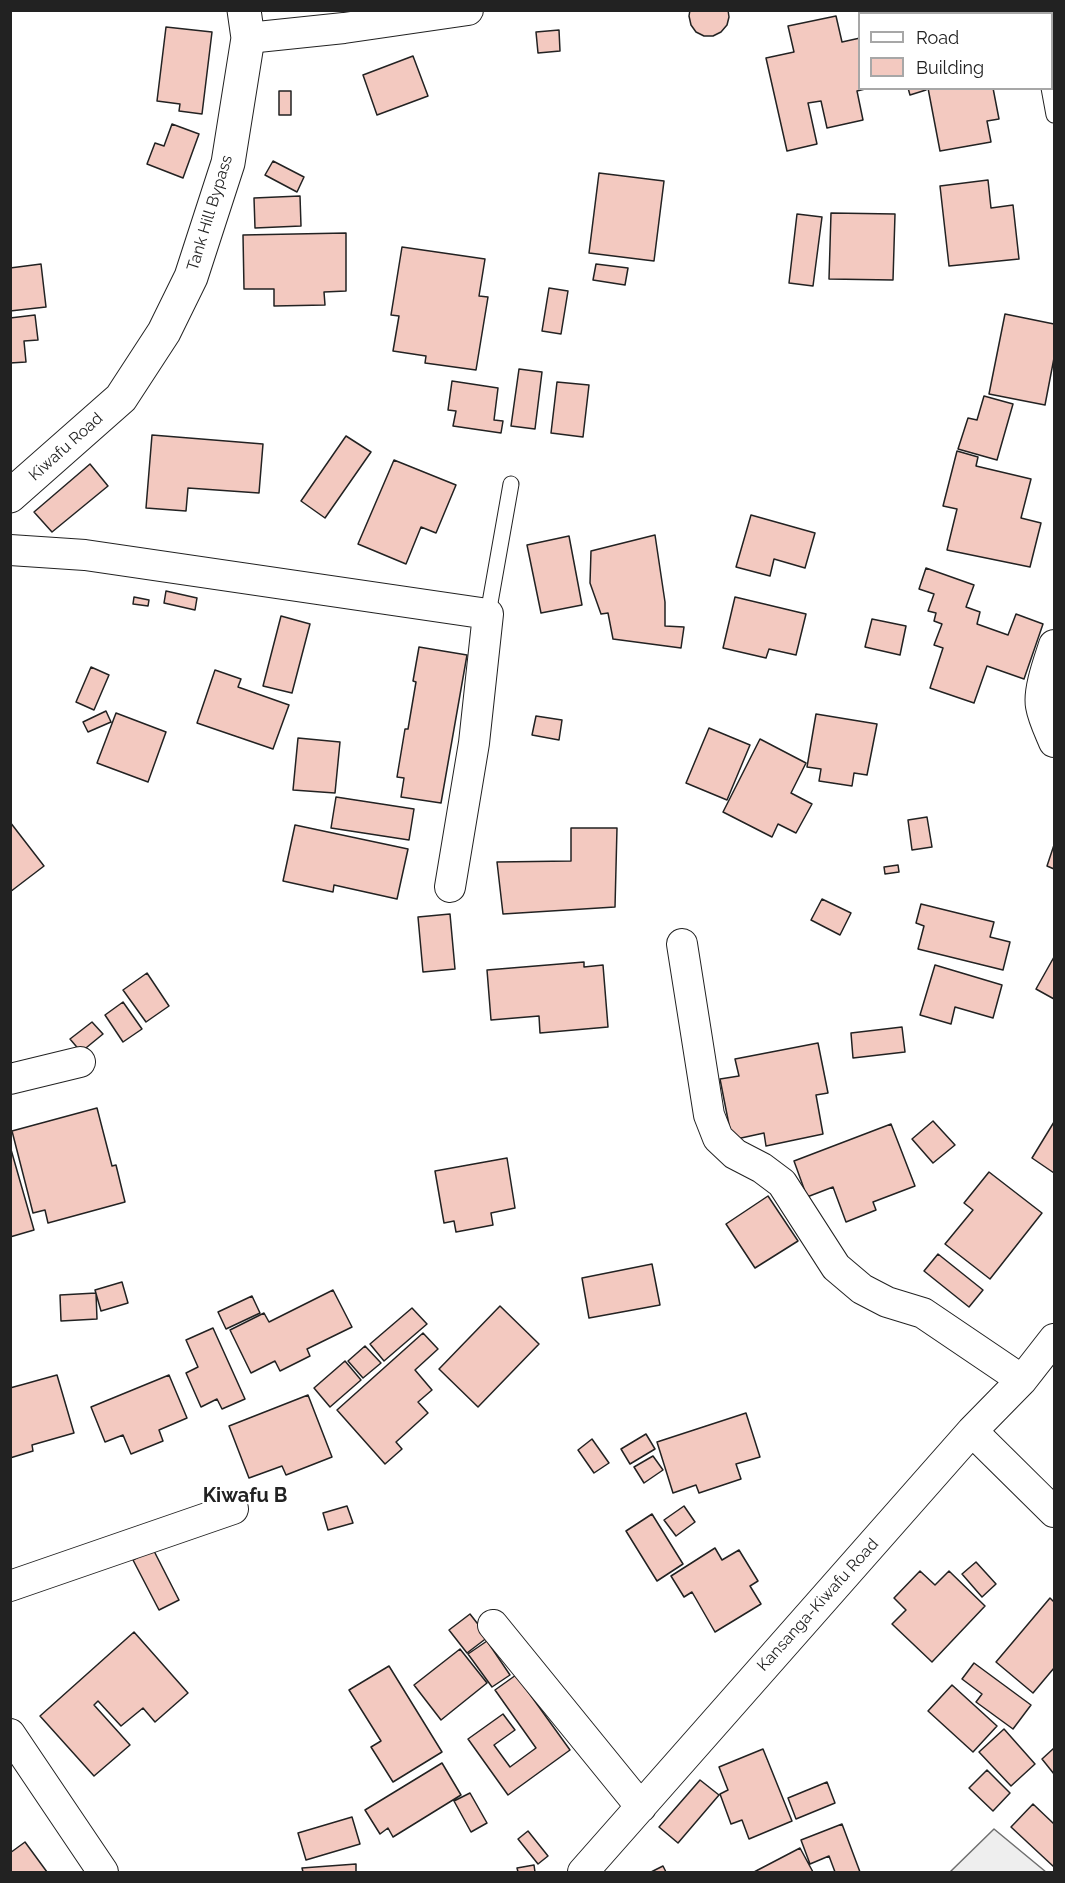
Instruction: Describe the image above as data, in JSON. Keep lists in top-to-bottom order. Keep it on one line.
{"streets":{"street":["Tank Hill Bypass","Kiwafu Road","Kansanga-Kiwafu Road"]},"crossings":[["Tank Hill Bypass","Kiwafu Road"]],"districts":["Kiwafu B"],"legend":["Road","Building"]}
